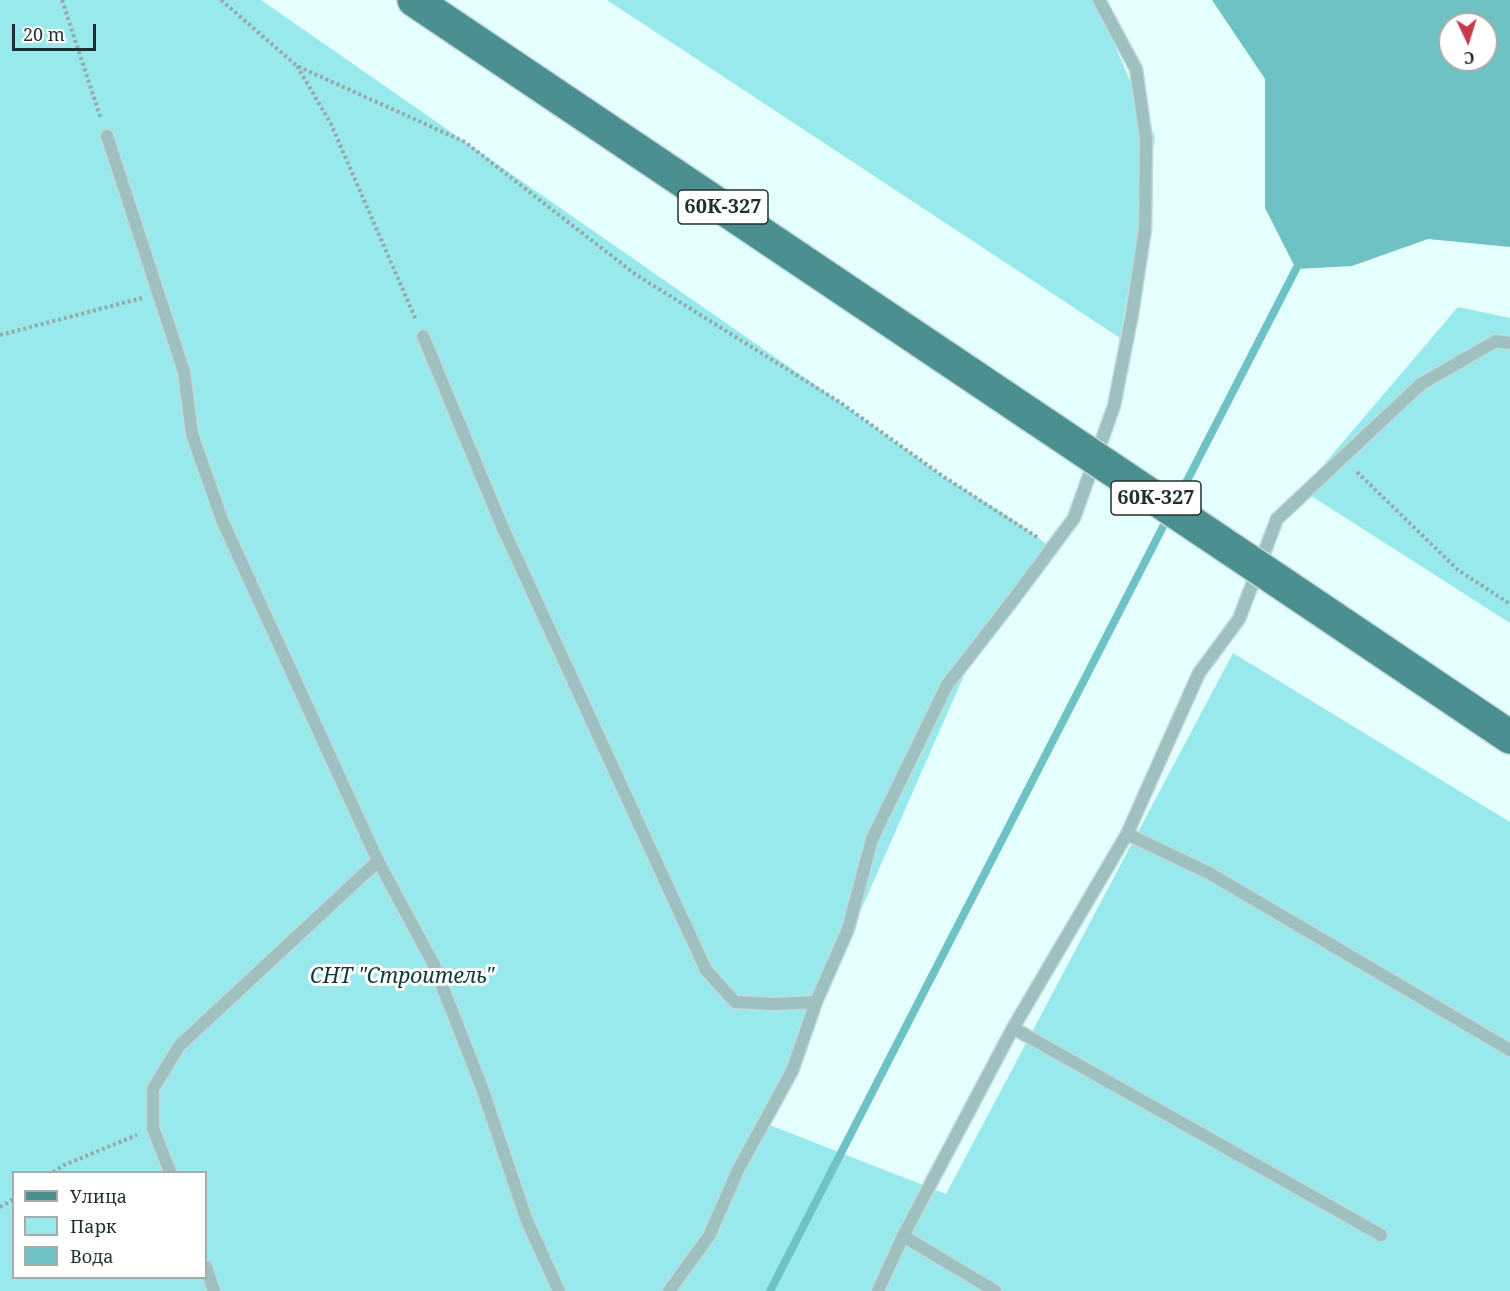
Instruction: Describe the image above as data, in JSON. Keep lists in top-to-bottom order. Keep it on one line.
{"streets":{"main road":["60К-327"]},"parks":["СНТ \"Строитель\""],"legend":["Улица","Парк","Вода"],"scale_bar":"20 m","north":"bottom"}
